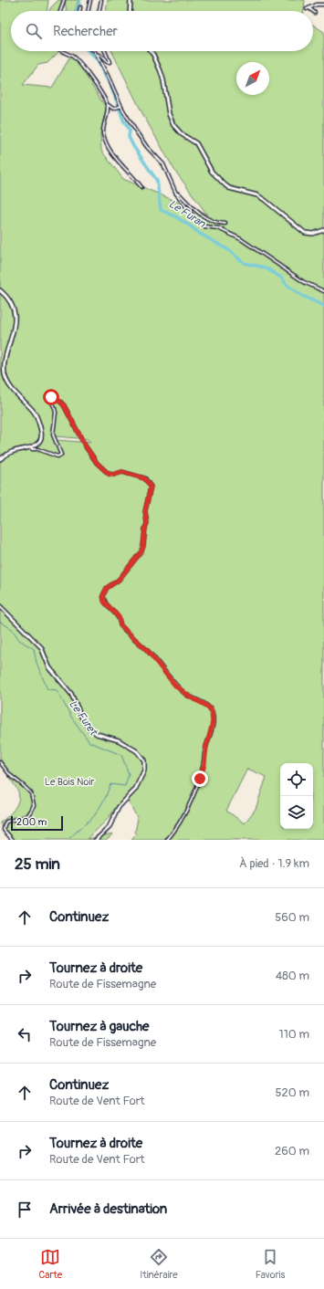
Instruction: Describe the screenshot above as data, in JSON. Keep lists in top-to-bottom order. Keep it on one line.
{"water":["Le Furan","Le Furet"],"parks":["Le Bois Noir"],"scale_bar":"200 m","north":"top right","page":{"search":"Rechercher","scale":"200 m","heading":["25 min","À pied · 1.9 km"],"list":[["Continuez","560 m"],["Tournez à droite","Route de Fissemagne","480 m"],["Tournez à gauche","Route de Fissemagne","110 m"],["Continuez","Route de Vent Fort","520 m"],["Tournez à droite","Route de Vent Fort","260 m"],"Arrivée à destination"],"nav":["Carte","Itinéraire","Favoris"]}}
